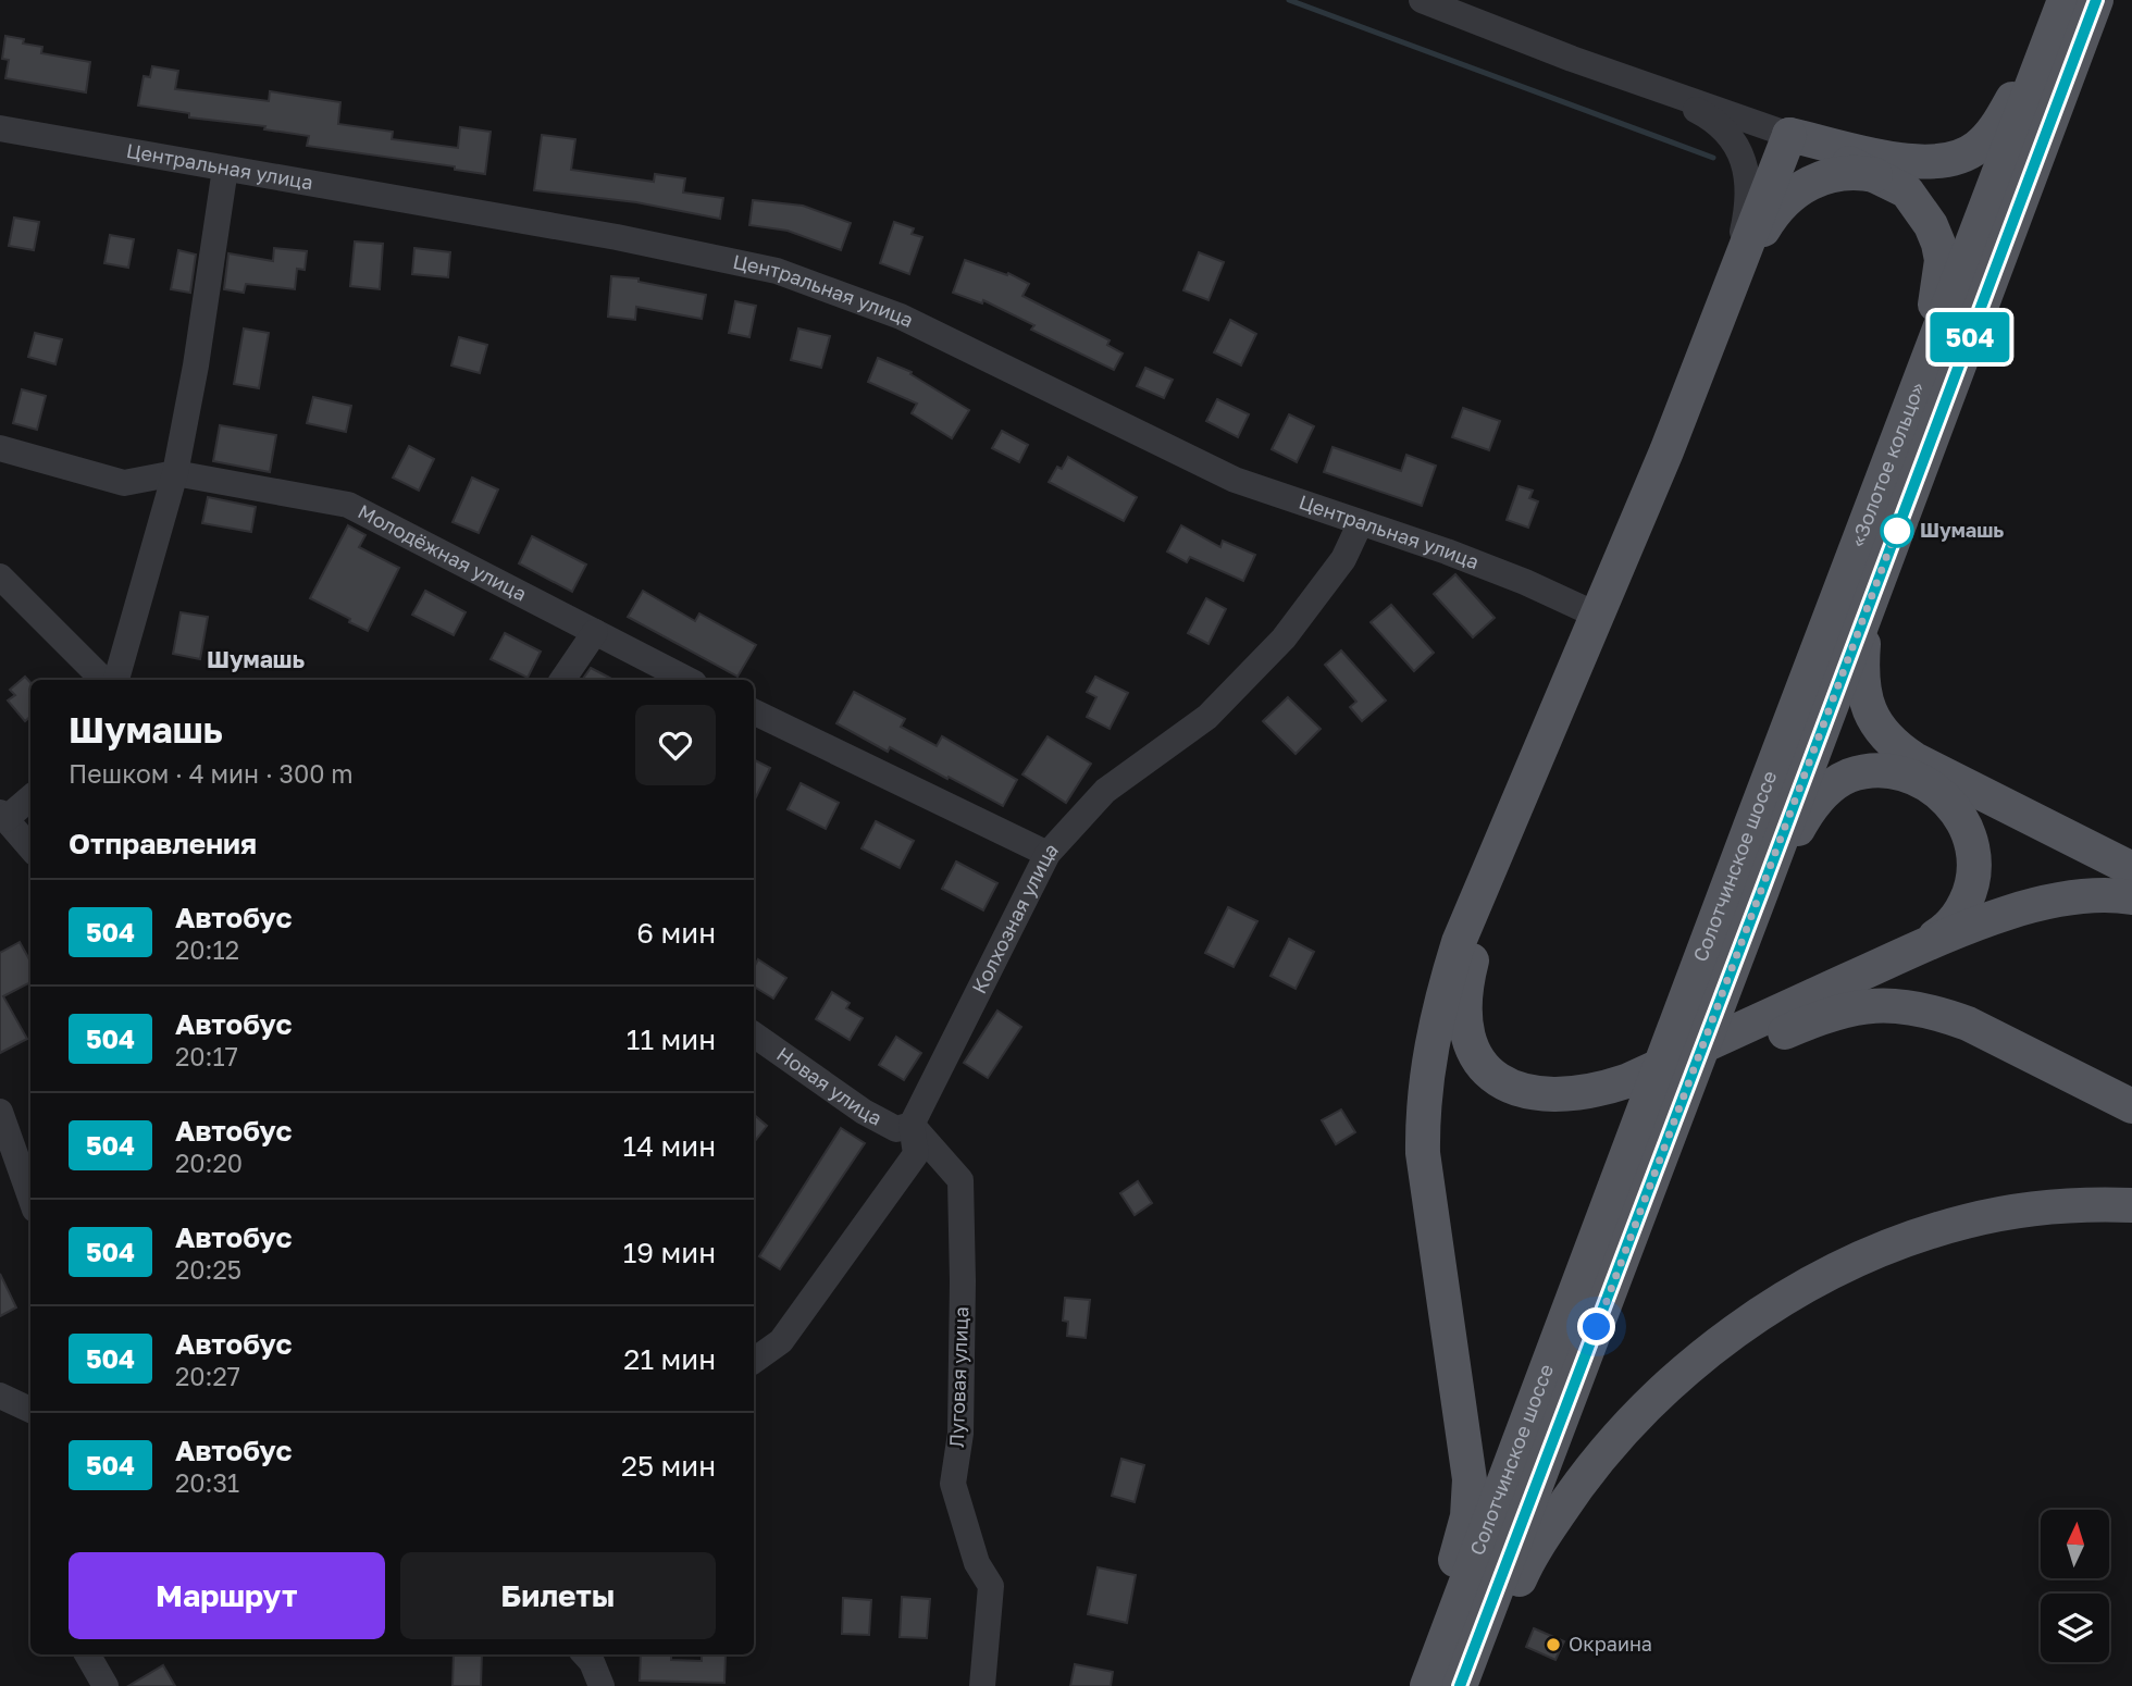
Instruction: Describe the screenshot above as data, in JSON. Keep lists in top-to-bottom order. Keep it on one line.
{"streets":{"main road":["«Золотое кольцо»","Солотчинское шоссе"],"street":["Центральная улица","Молодёжная улица","Колхозная улица","Новая улица","Луговая улица"]},"crossings":[["Центральная улица","Колхозная улица"],["«Золотое кольцо»","Солотчинское шоссе"],["Колхозная улица","Новая улица"],["Колхозная улица","Луговая улица"],["Новая улица","Луговая улица"]],"districts":["Шумашь"],"places":["Шумашь","Окраина"],"lines":["bus line 504"],"north":"top","page":{"on_map":"504","heading":[["Шумашь","Пешком · 4 мин · 300 m"],"Отправления"],"list":[{"mark":"504","name":"Автобус","note":"20:12","value":"6 мин"},{"mark":"504","name":"Автобус","note":"20:17","value":"11 мин"},{"mark":"504","name":"Автобус","note":"20:20","value":"14 мин"},{"mark":"504","name":"Автобус","note":"20:25","value":"19 мин"},{"mark":"504","name":"Автобус","note":"20:27","value":"21 мин"},{"mark":"504","name":"Автобус","note":"20:31","value":"25 мин"}],"buttons":["Маршрут","Билеты"]}}
